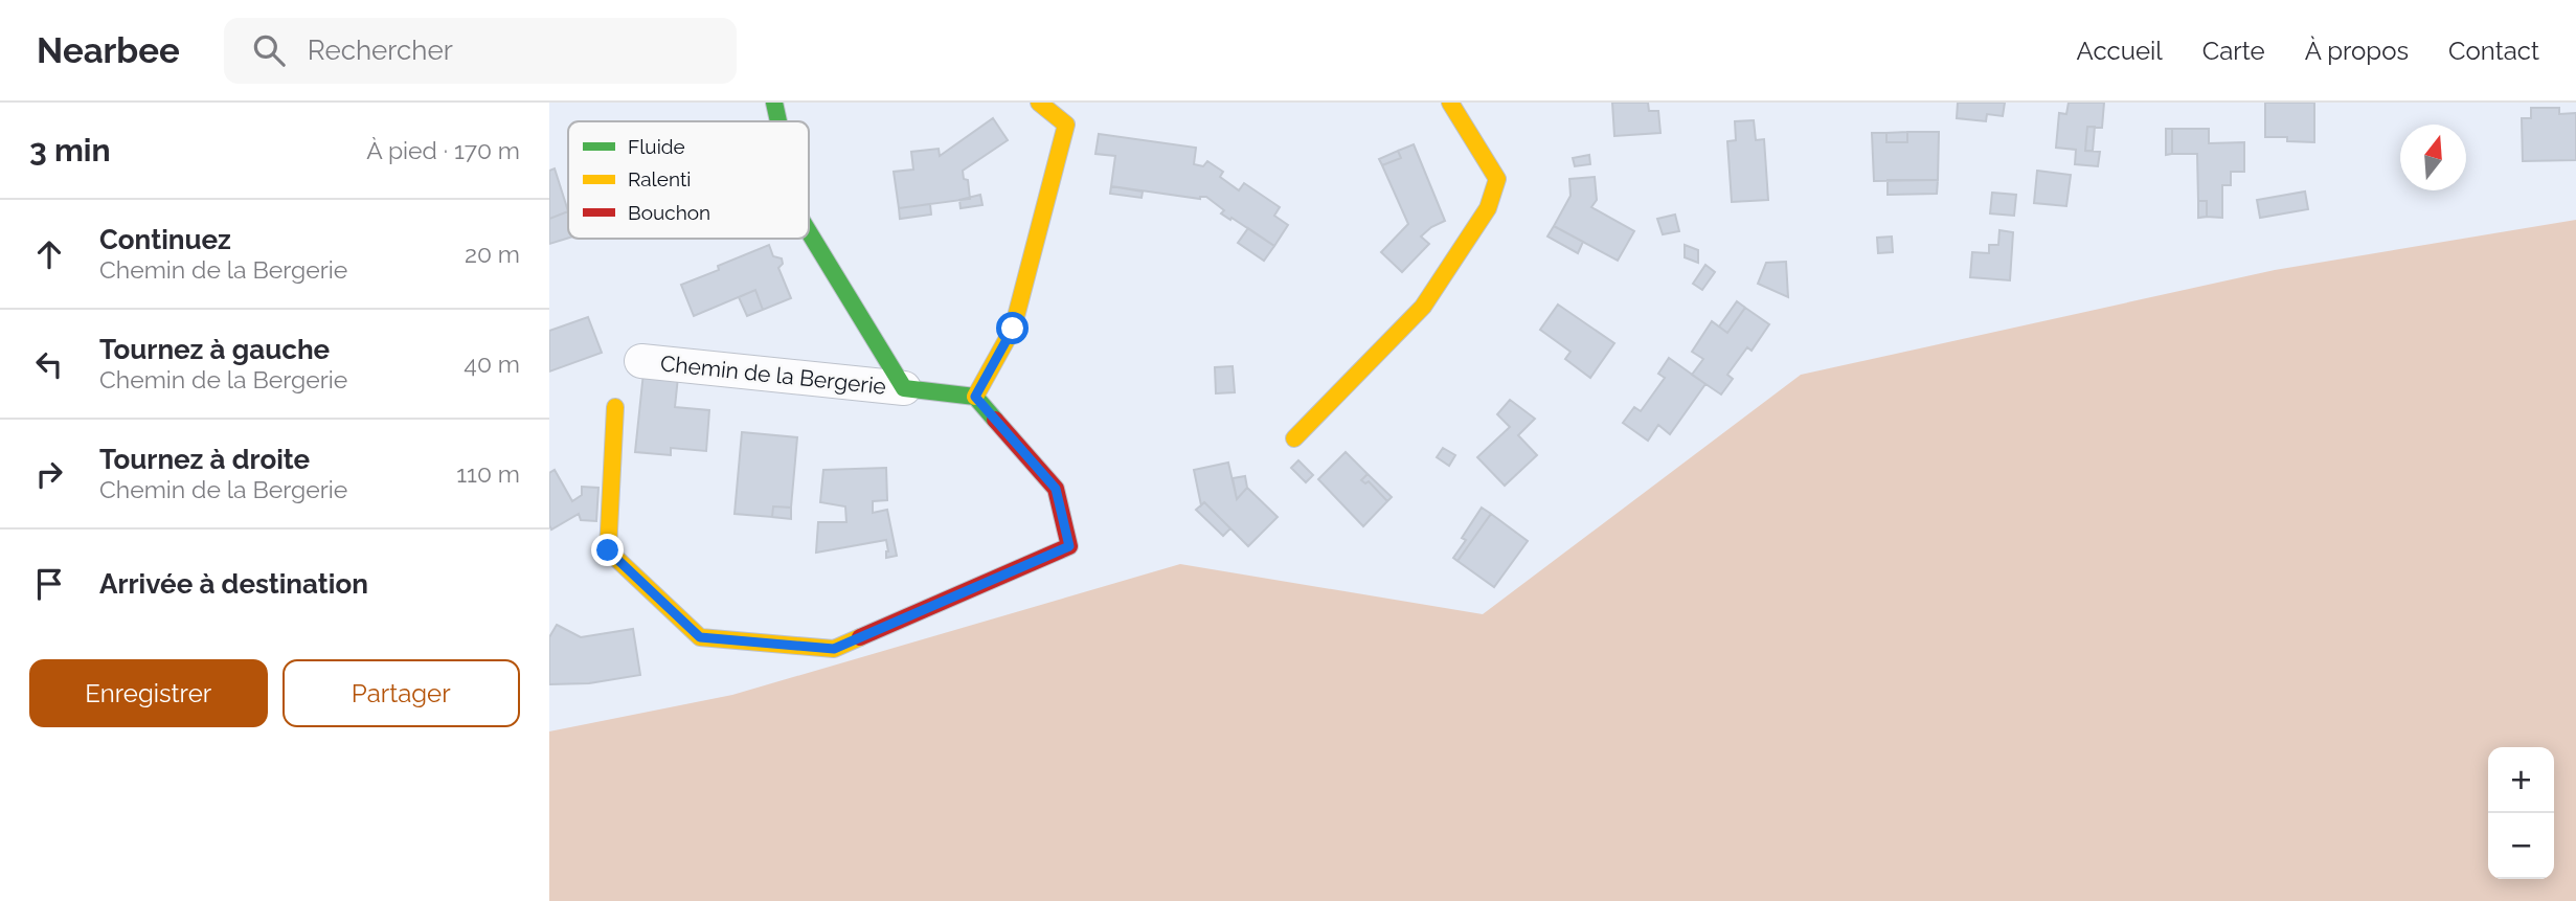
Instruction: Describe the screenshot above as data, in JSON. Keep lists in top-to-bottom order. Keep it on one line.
{"streets":{"street":["Chemin de la Bergerie"]},"legend":["Fluide","Ralenti","Bouchon"],"north":"top","page":{"header":"Nearbee","search":"Rechercher","nav":["Accueil","Carte","À propos","Contact"],"heading":["3 min","À pied · 170 m"],"list":[["Continuez","Chemin de la Bergerie","20 m"],["Tournez à gauche","Chemin de la Bergerie","40 m"],["Tournez à droite","Chemin de la Bergerie","110 m"],"Arrivée à destination"],"buttons":["Enregistrer","Partager"],"map_buttons":["+","−"]}}
